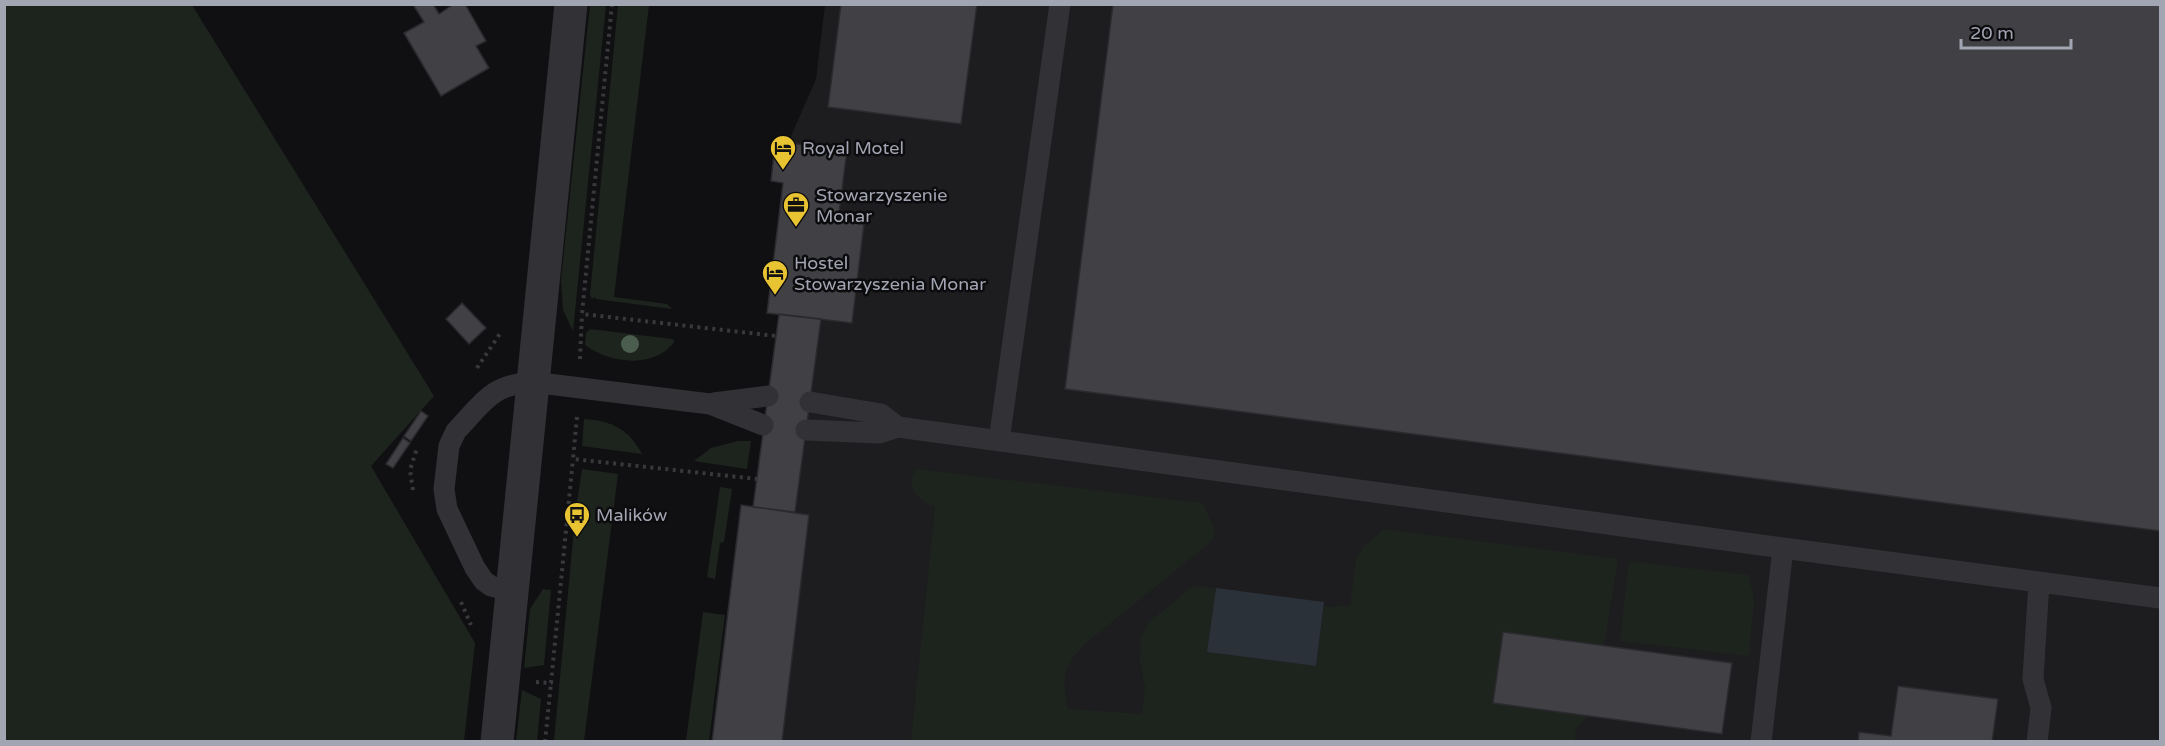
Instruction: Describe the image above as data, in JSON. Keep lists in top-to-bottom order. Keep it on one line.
{"places":{"hotel":["Royal Motel","Hostel Stowarzyszenia Monar"],"office":["Stowarzyszenie Monar"],"bus stop":["Malików"]},"scale_bar":"20 m"}
